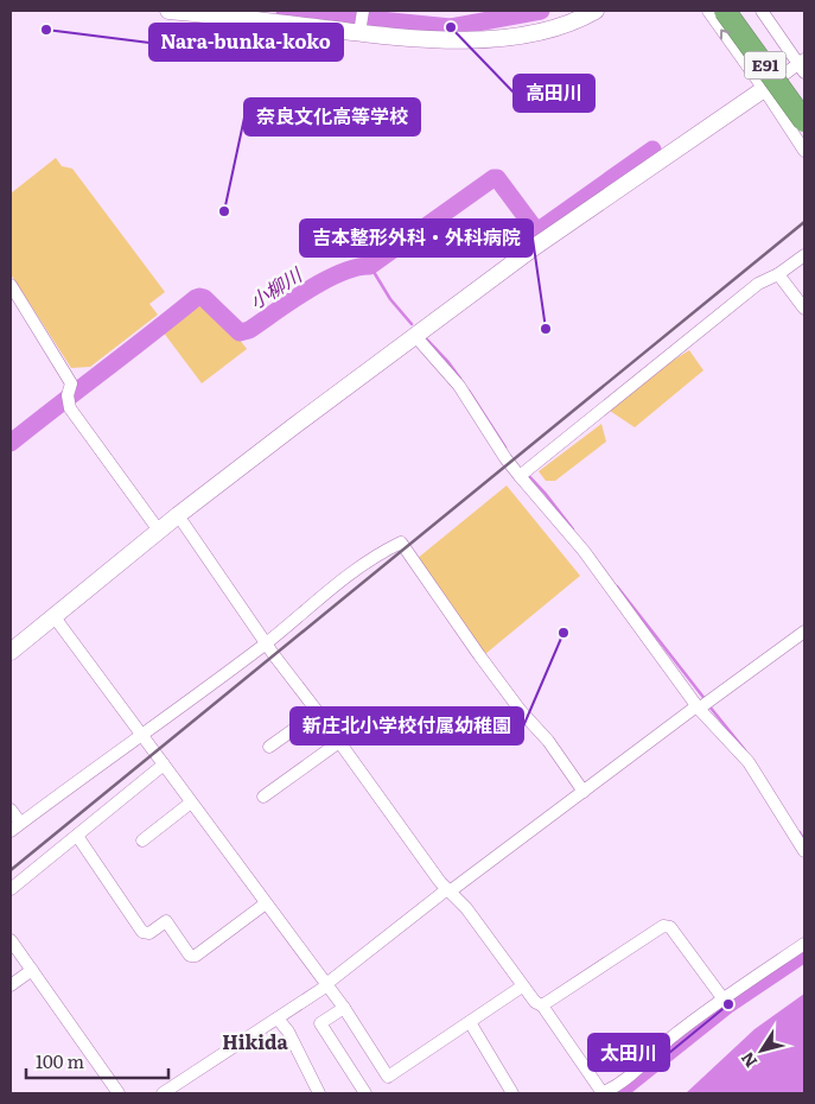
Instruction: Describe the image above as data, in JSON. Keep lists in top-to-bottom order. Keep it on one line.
{"streets":{"highway":["E91"]},"districts":["Hikida"],"water":["小柳川"],"places":["高田川","Nara-bunka-koko","奈良文化高等学校","吉本整形外科・外科病院","新庄北小学校付属幼稚園","太田川"],"scale_bar":"100 m","north":"bottom left"}
